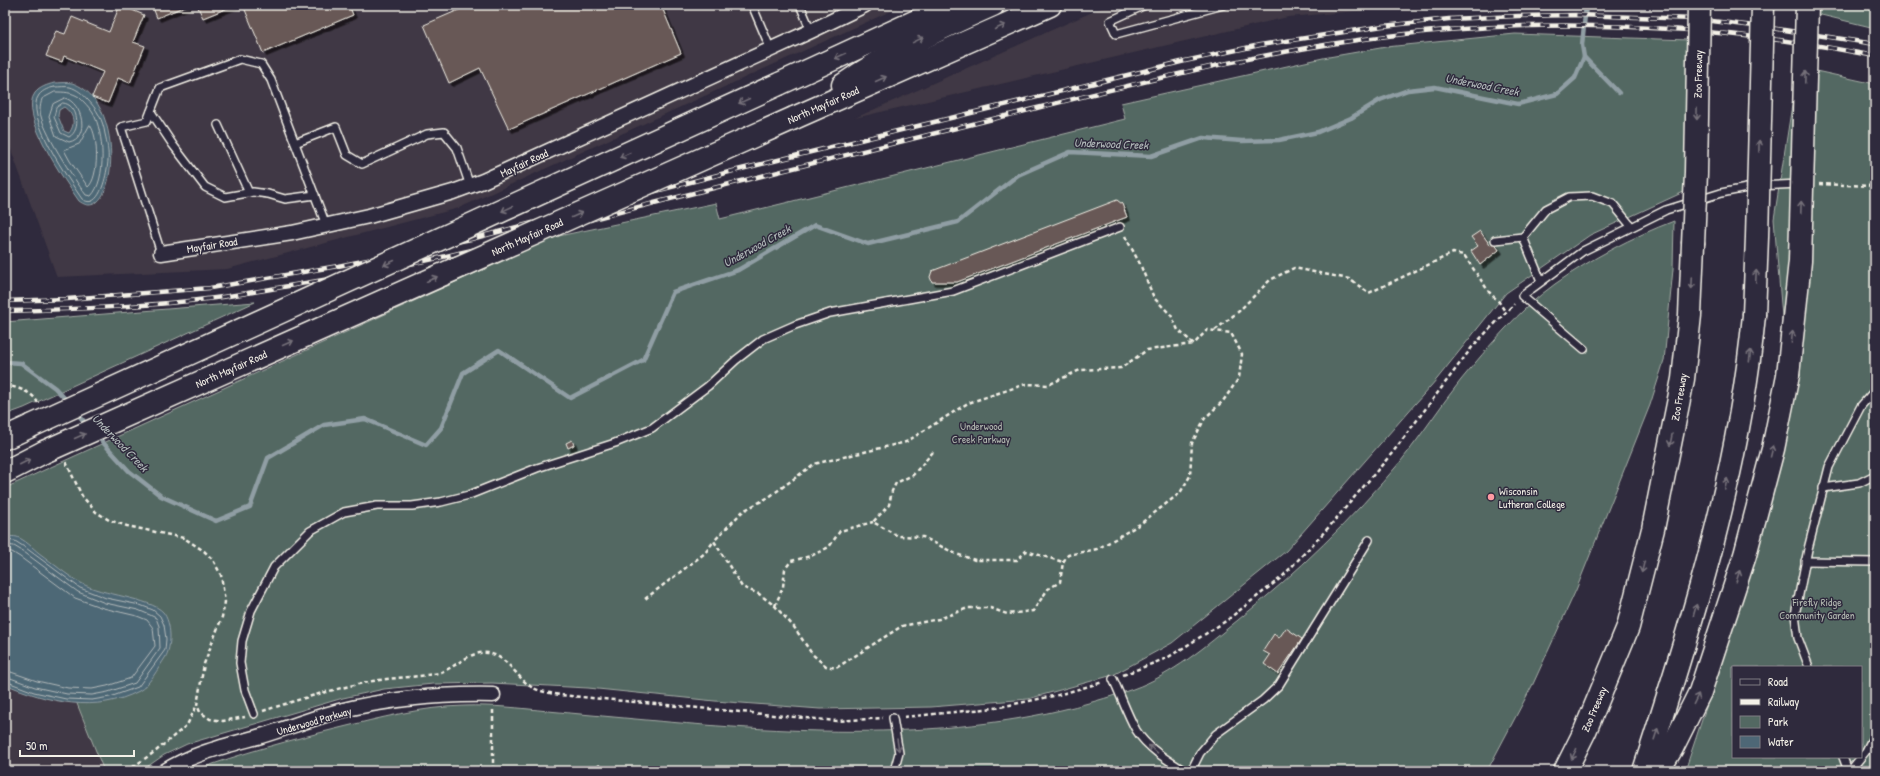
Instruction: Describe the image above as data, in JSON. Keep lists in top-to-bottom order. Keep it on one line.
{"streets":{"main road":["Zoo Freeway","North Mayfair Road"],"street":["Mayfair Road","Underwood Parkway"]},"water":["Underwood Creek"],"parks":["Underwood Creek Parkway","Firefly Ridge Community Garden"],"places":["Wisconsin Lutheran College"],"legend":["Road","Railway","Park","Water"],"scale_bar":"50 m"}
